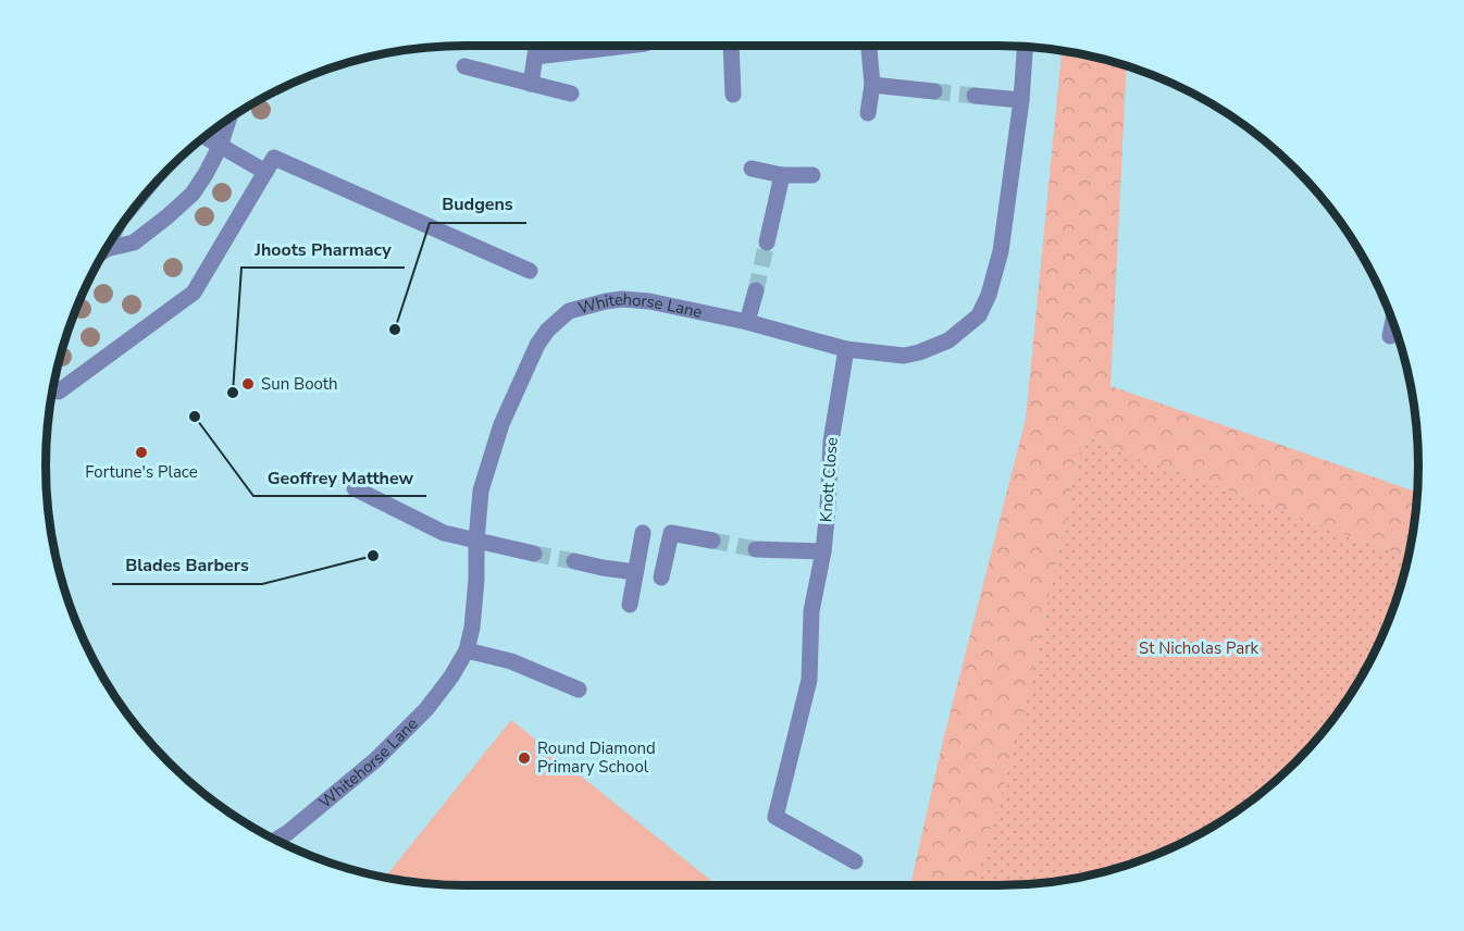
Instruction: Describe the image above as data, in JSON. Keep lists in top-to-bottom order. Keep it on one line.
{"streets":{"street":["Whitehorse Lane","Knott Close"]},"crossings":[["Whitehorse Lane","Knott Close"]],"parks":["St Nicholas Park"],"places":["Budgens","Sun Booth","Jhoots Pharmacy","Geoffrey Matthew","Fortune's Place","Blades Barbers","Round Diamond Primary School"]}
